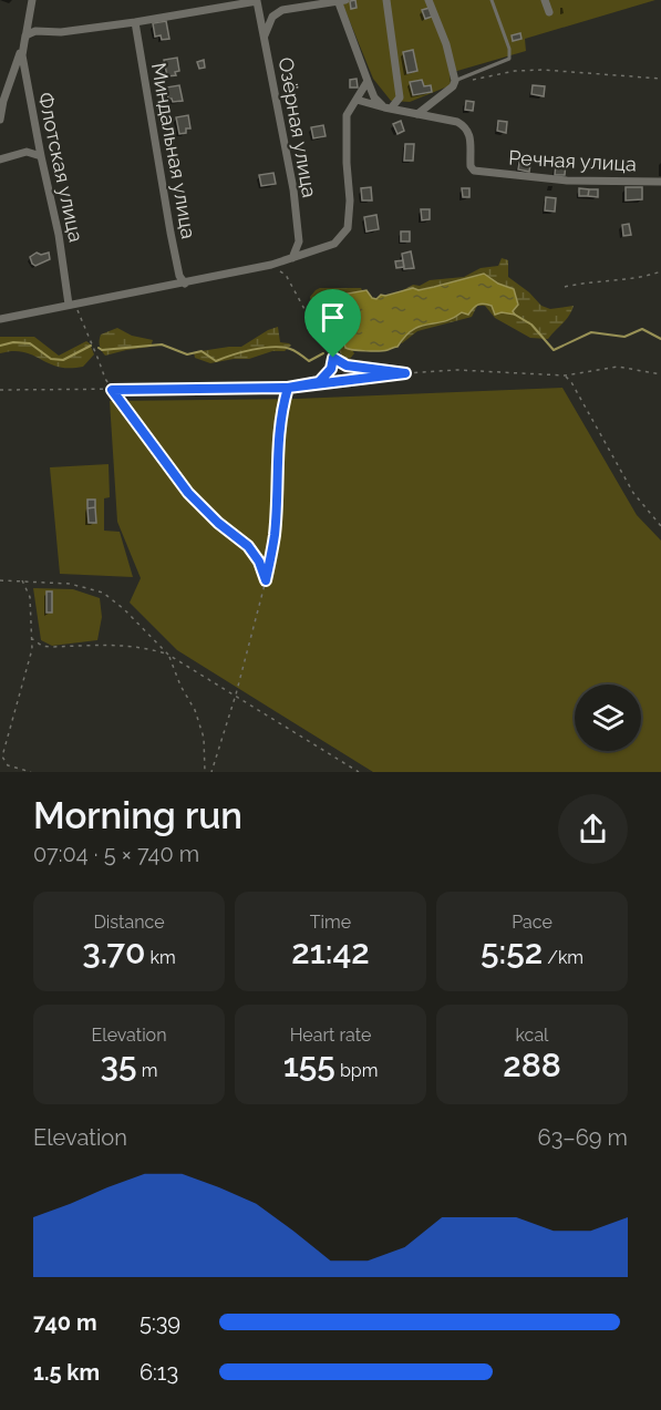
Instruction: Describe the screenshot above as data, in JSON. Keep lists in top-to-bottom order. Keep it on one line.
{"streets":{"street":["Озёрная улица","Миндальная улица","Речная улица","Флотская улица"]},"page":{"heading":["Morning run","07:04 · 5 × 740 m"],"stats":[["Distance","3.70 km"],["Time","21:42"],["Pace","5:52 /km"],["Elevation","35 m"],["Heart rate","155 bpm"],["kcal","288"]],"chart":["Elevation","63–69 m"],"list":[{"name":"740 m","note":"5:39"},{"name":"1.5 km","note":"6:13"}]}}
